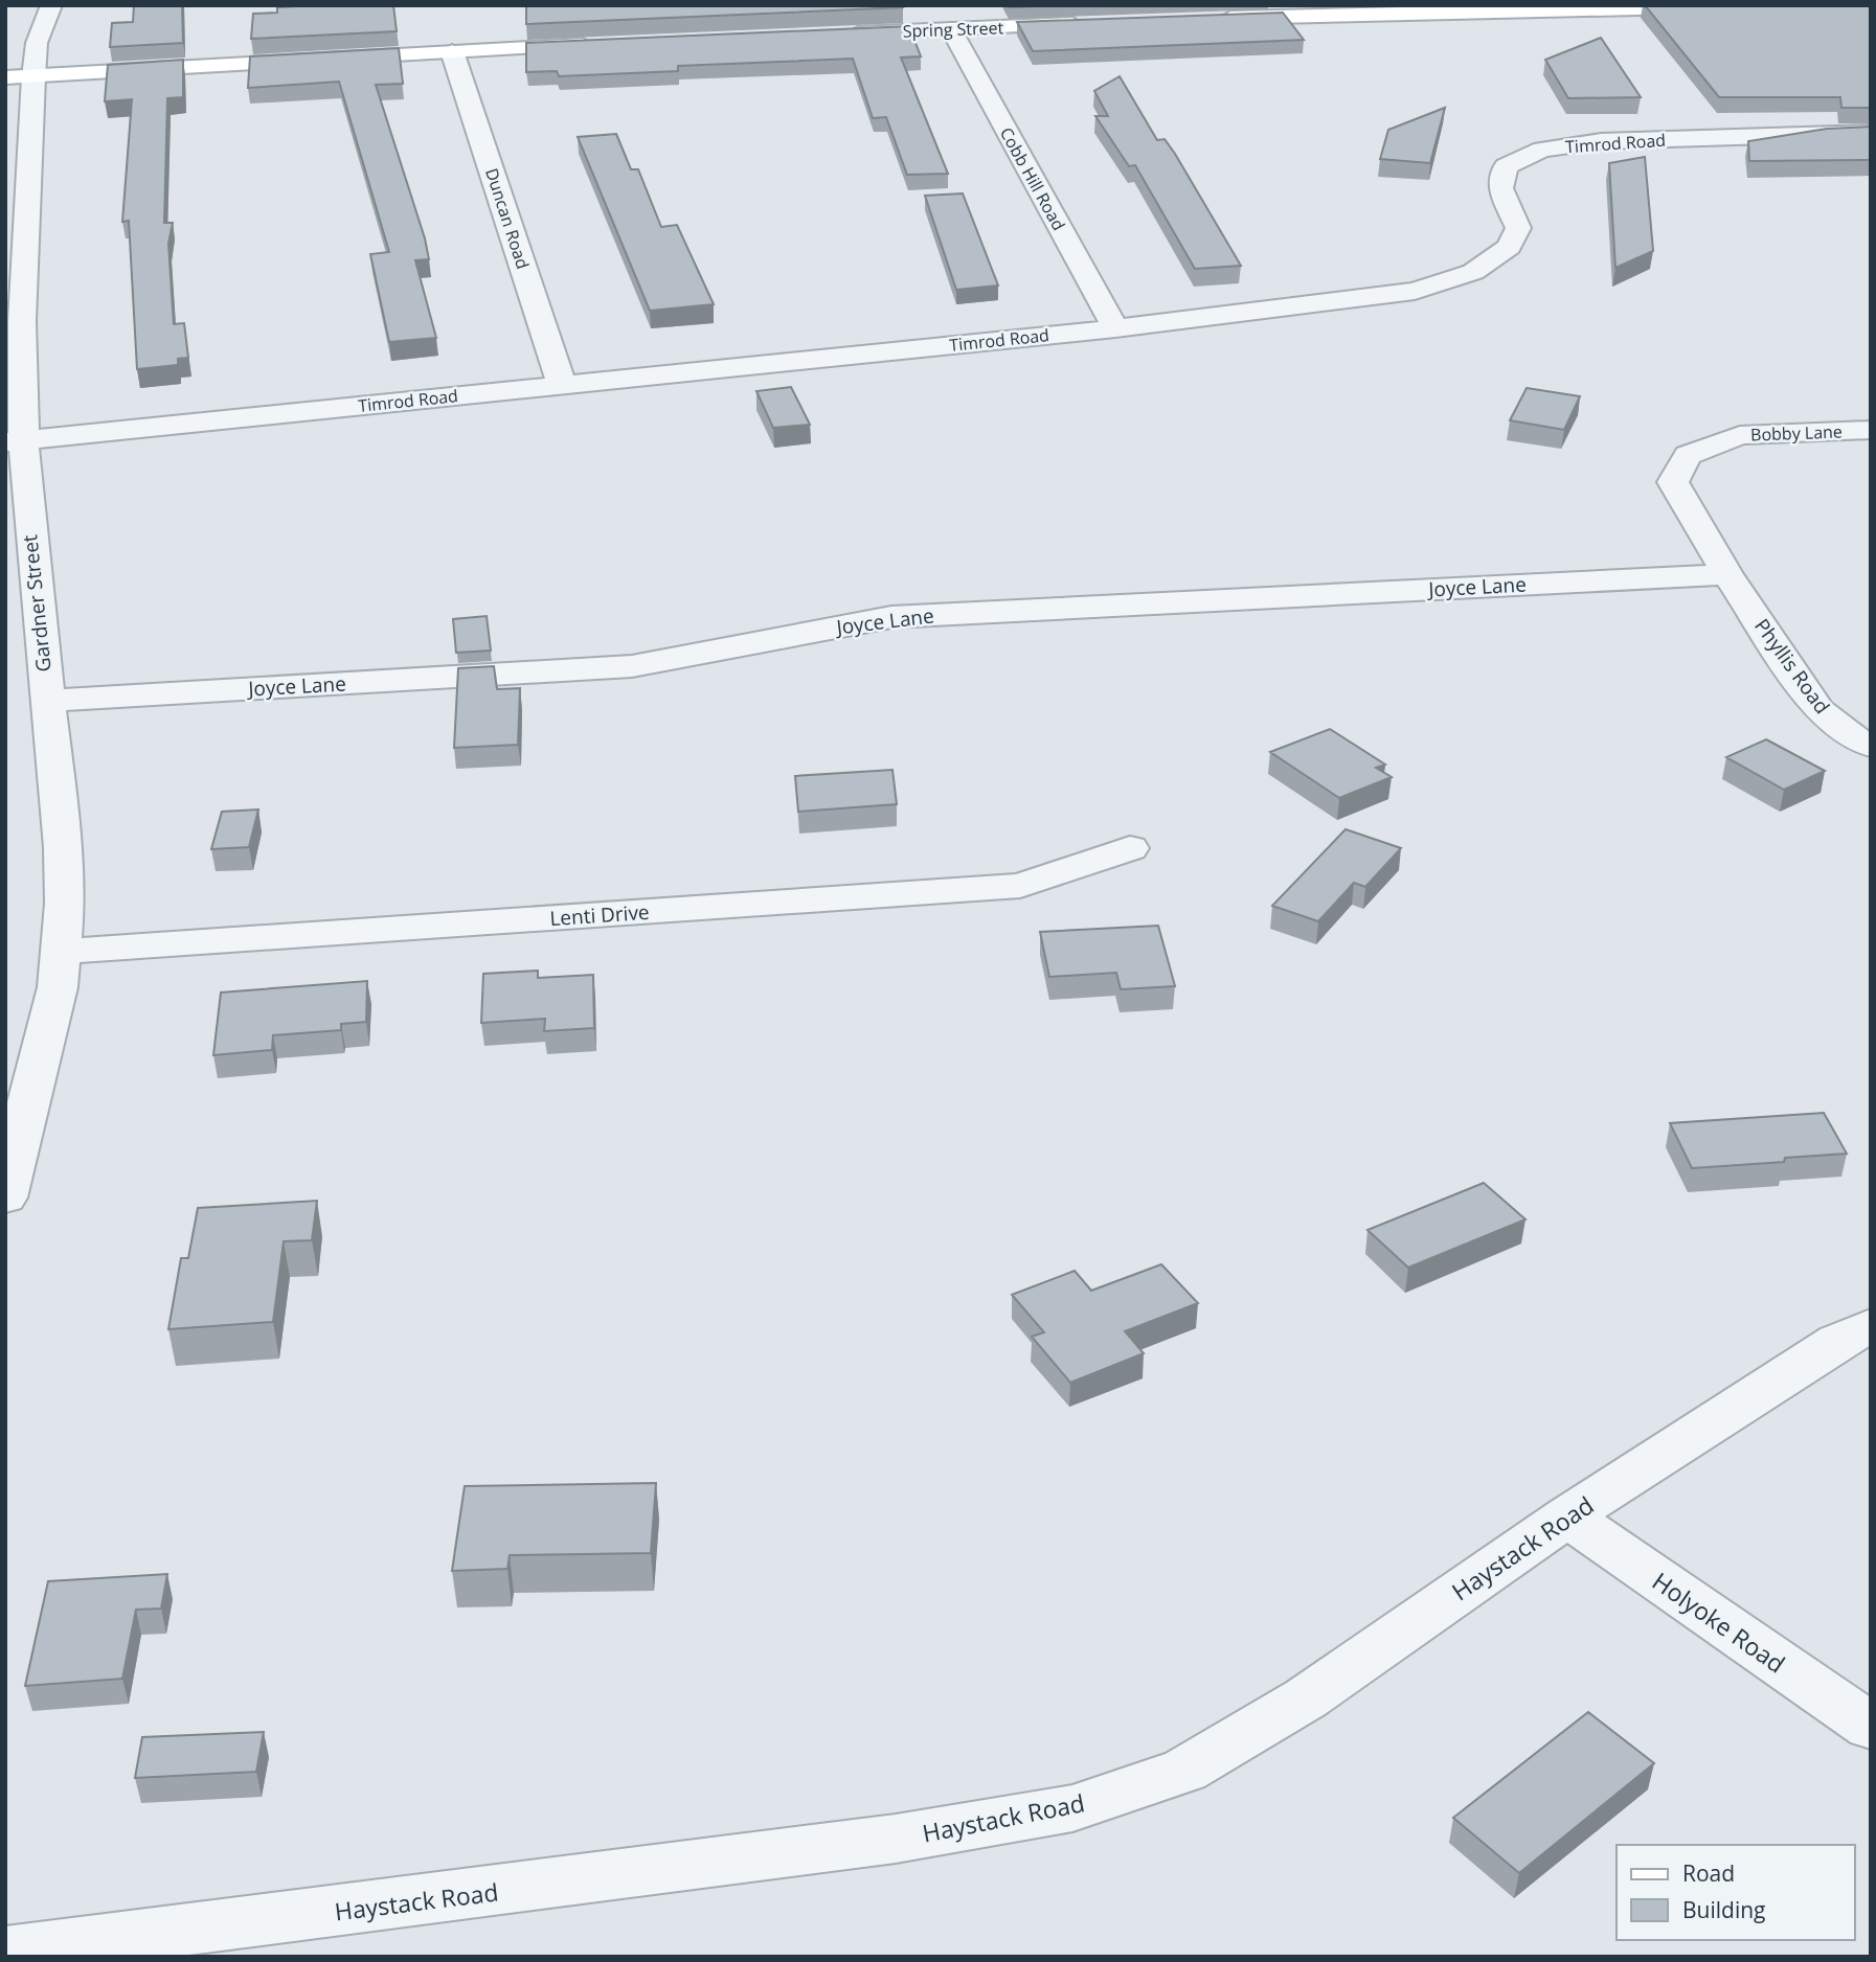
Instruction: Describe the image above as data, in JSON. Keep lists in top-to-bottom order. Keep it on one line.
{"streets":{"street":["Spring Street","Timrod Road","Cobb Hill Road","Duncan Road","Bobby Lane","Joyce Lane","Gardner Street","Phyllis Road","Lenti Drive","Haystack Road","Holyoke Road"]},"crossings":[["Spring Street","Cobb Hill Road"],["Timrod Road","Cobb Hill Road"],["Timrod Road","Duncan Road"],["Timrod Road","Gardner Street"],["Bobby Lane","Joyce Lane"],["Bobby Lane","Phyllis Road"],["Joyce Lane","Gardner Street"],["Joyce Lane","Phyllis Road"],["Gardner Street","Lenti Drive"],["Haystack Road","Holyoke Road"]],"legend":["Road","Building"]}
